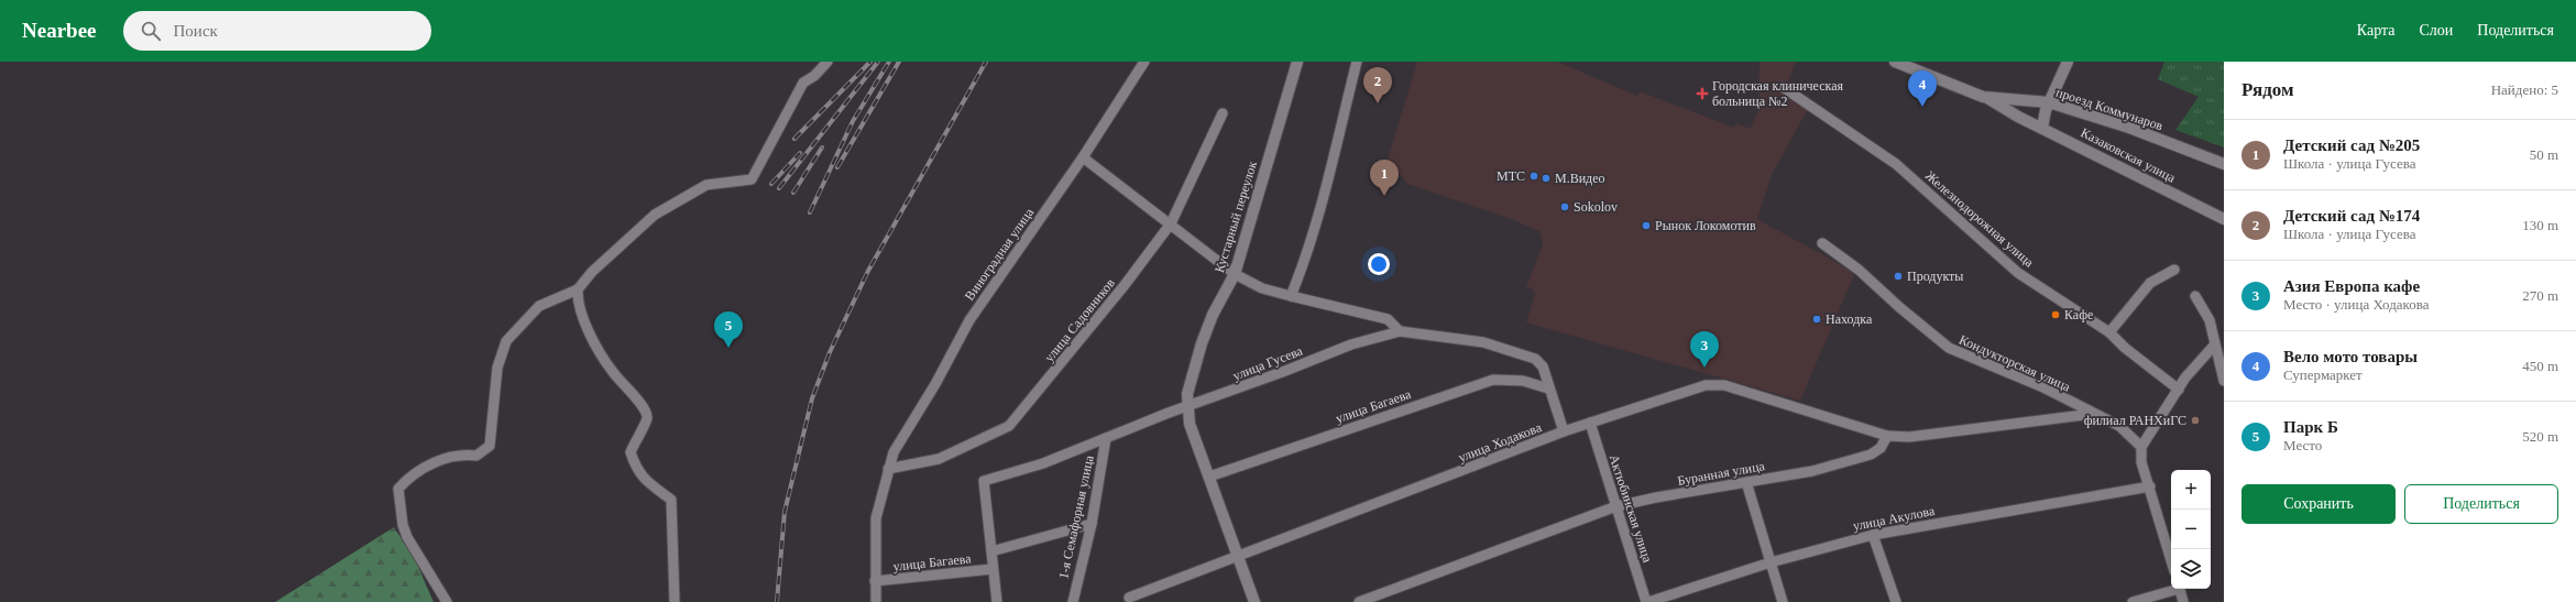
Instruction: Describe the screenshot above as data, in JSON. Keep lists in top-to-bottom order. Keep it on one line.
{"streets":{"street":["проезд Коммунаров","Казаковская улица","Кустарный переулок","Железнодорожная улица","Виноградная улица","улица Садовников","улица Гусева","Кондукторская улица","улица Багаева","улица Ходакова","Буранная улица","Актюбинская улица","1-я Семафорная улица","улица Акулова"]},"crossings":[["проезд Коммунаров","Казаковская улица"],["Кустарный переулок","улица Гусева"],["Кустарный переулок","улица Багаева"],["Кустарный переулок","улица Ходакова"],["Виноградная улица","улица Садовников"],["Виноградная улица","улица Багаева"],["улица Гусева","улица Багаева"],["улица Гусева","1-я Семафорная улица"],["улица Ходакова","Буранная улица"],["улица Ходакова","Актюбинская улица"],["Буранная улица","Актюбинская улица"],["Актюбинская улица","улица Акулова"]],"places":{"health":["Городская клиническая больница №2"],"other":["МТС","М.Видео","Sokolov","Рынок Локомотив","Продукты","Кафе","Находка","филиал РАНХиГС"]},"page":{"header":"Nearbee","search":"Поиск","nav":["Карта","Слои","Поделиться"],"heading":["Рядом","Найдено: 5"],"pins":["2","4","1","5","3"],"list":[{"mark":"1","name":"Детский сад №205","note":"Школа · улица Гусева","value":"50 m"},{"mark":"2","name":"Детский сад №174","note":"Школа · улица Гусева","value":"130 m"},{"mark":"3","name":"Азия Европа кафе","note":"Место · улица Ходакова","value":"270 m"},{"mark":"4","name":"Вело мото товары","note":"Супермаркет","value":"450 m"},{"mark":"5","name":"Парк Б","note":"Место","value":"520 m"}],"map_buttons":["+","−"],"buttons":["Сохранить","Поделиться"]}}
